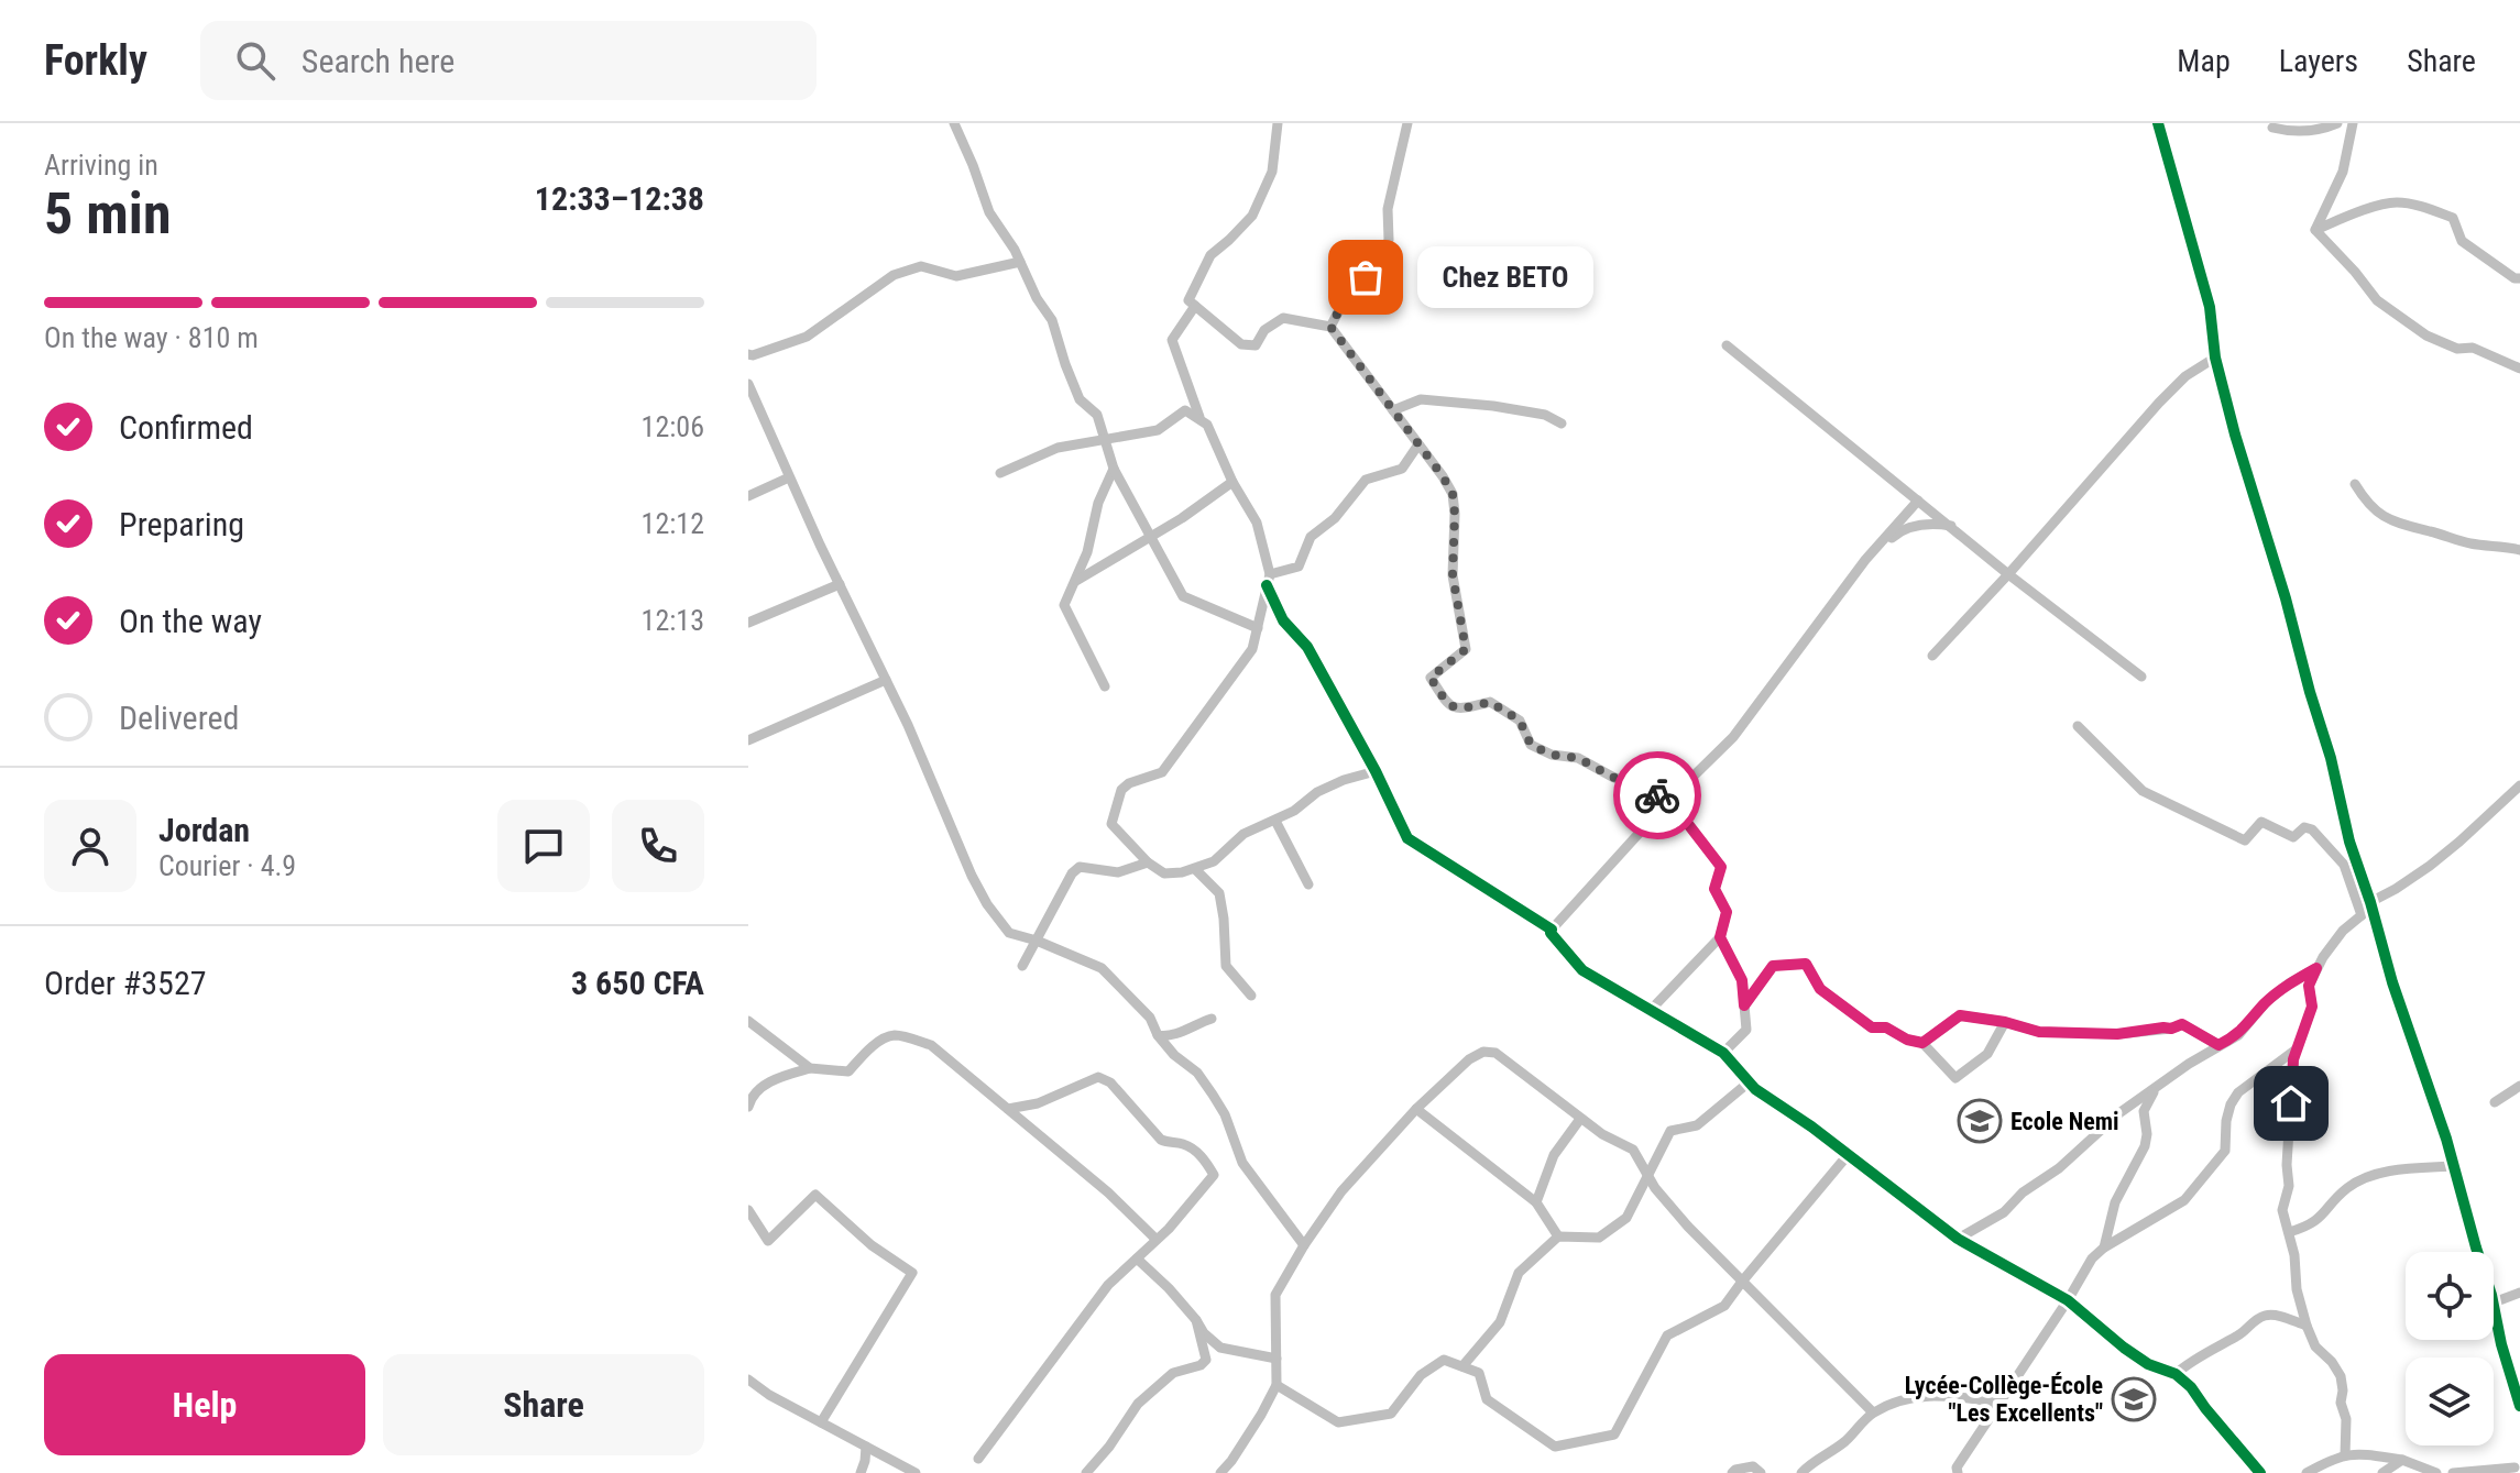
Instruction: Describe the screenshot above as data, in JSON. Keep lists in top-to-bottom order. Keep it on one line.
{"places":{"other":["Chez BETO"],"school or university":["Ecole Nemi","Lycée-Collège-École \"Les Excellents\""]},"page":{"header":"Forkly","search":"Search here","nav":["Map","Layers","Share"],"heading":["5 min","Arriving in","12:33–12:38"],"panel":["Jordan","Courier · 4.9","Order #3527","3 650 CFA"],"bubble":"Chez BETO","bar":"On the way · 810 m","list":[["Confirmed","12:06"],["Preparing","12:12"],["On the way","12:13"],"Delivered"],"buttons":["Help","Share"]}}
